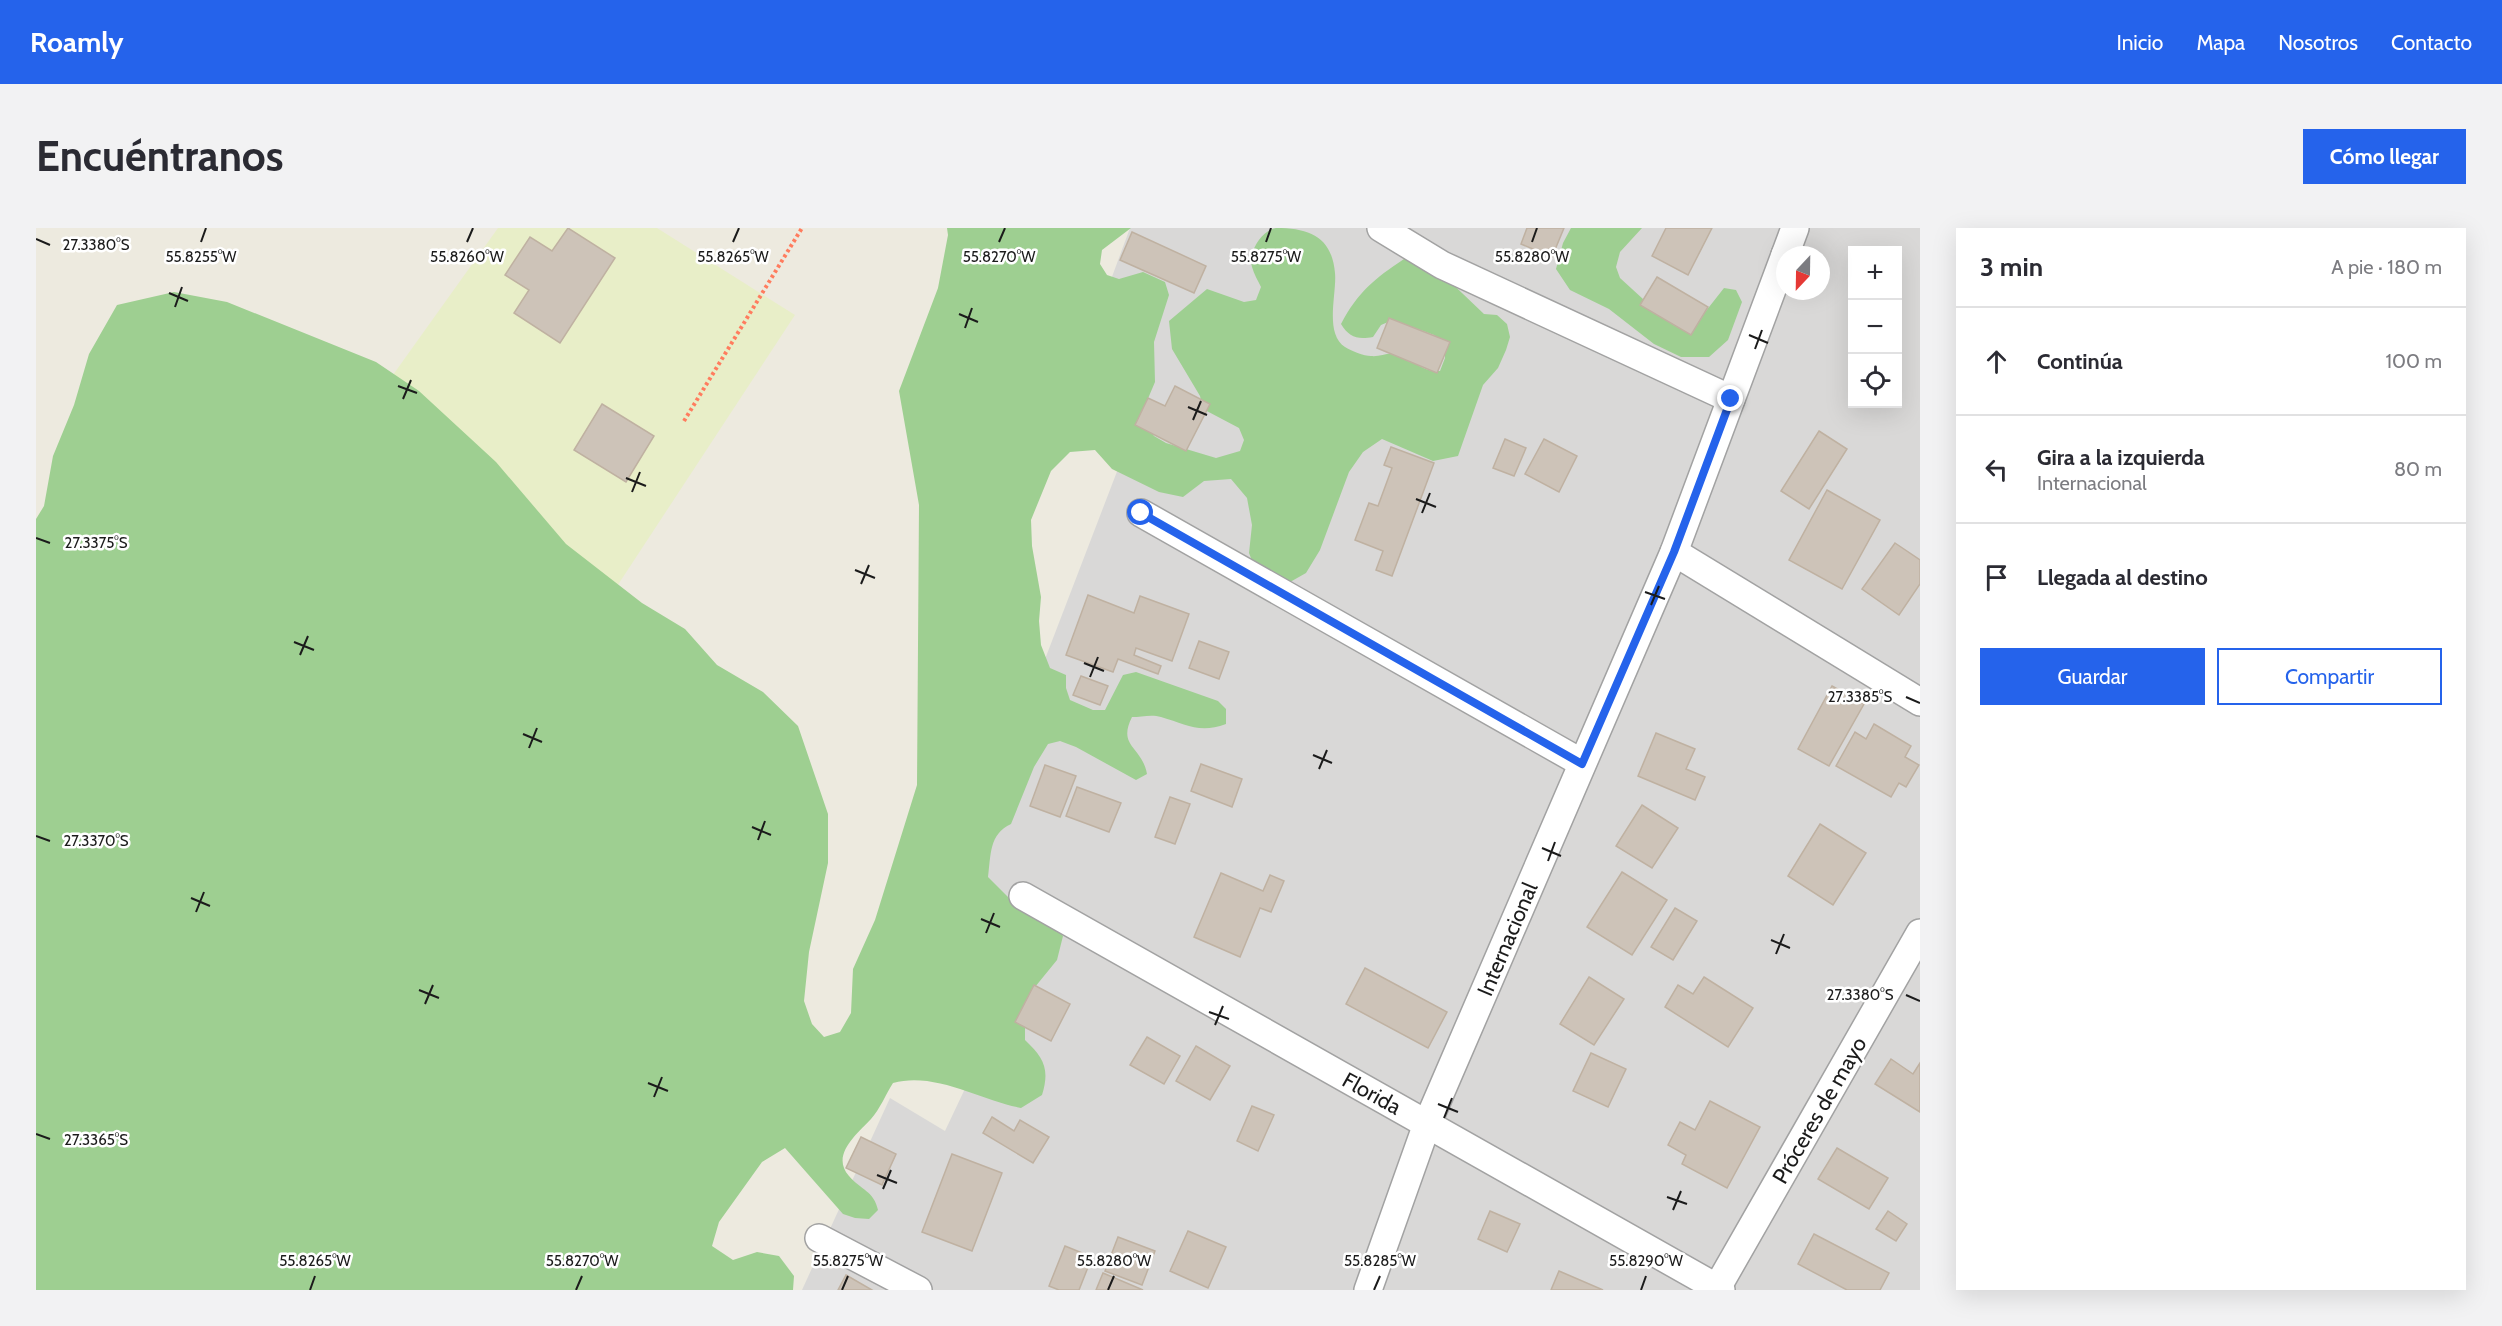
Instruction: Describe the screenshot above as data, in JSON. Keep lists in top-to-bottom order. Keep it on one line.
{"streets":{"street":["Internacional","Florida","Próceres de mayo"]},"crossings":[["Internacional","Florida"],["Florida","Próceres de mayo"]],"north":"bottom","page":{"header":"Roamly","nav":["Inicio","Mapa","Nosotros","Contacto"],"buttons":["Cómo llegar",["Guardar","Compartir"]],"title":"Encuéntranos","heading":["3 min","A pie · 180 m"],"map_buttons":["+","−"],"list":[["Continúa","100 m"],["Gira a la izquierda","Internacional","80 m"],"Llegada al destino"]},"coordinates":["27.3380°S","55.8260°W","55.8265°W","55.8275°W","55.8280°W","55.8255°W","55.8270°W","27.3375°S","27.3385°S","27.3370°S","27.3365°S","55.8285°W","55.8290°W"]}
